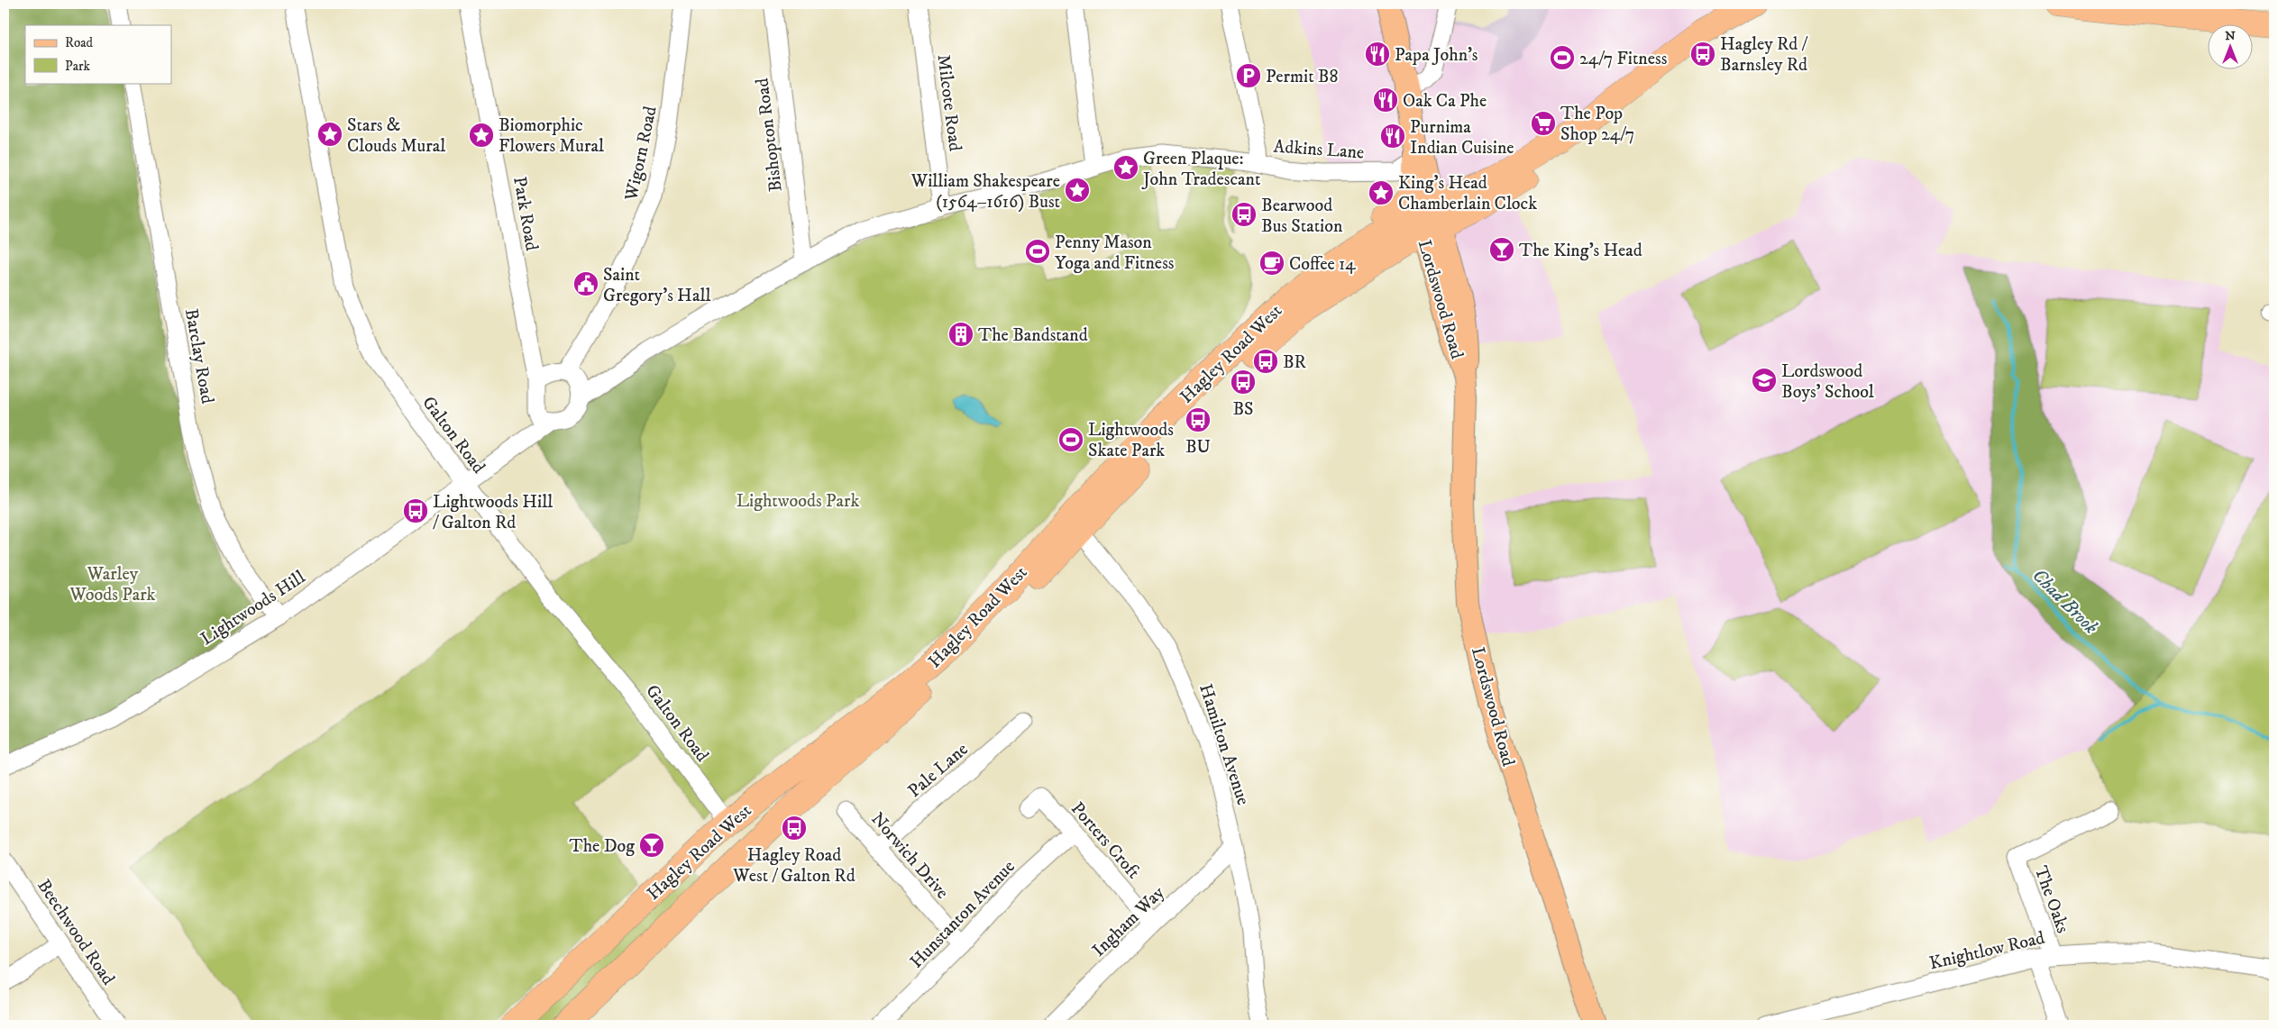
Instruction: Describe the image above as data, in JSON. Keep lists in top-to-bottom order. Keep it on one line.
{"streets":{"highway":["Hagley Road West"],"main road":["Lordswood Road"],"street":["Milcote Road","Bishopton Road","Adkins Lane","Wigorn Road","Park Road","Barclay Road","Galton Road","Lightwoods Hill","Hamilton Avenue","Pale Lane","Porters Croft","Norwich Drive","The Oaks","Hunstanton Avenue","Ingham Way","Beechwood Road","Knightlow Road"]},"crossings":[["Milcote Road","Adkins Lane"],["Bishopton Road","Adkins Lane"],["Wigorn Road","Park Road"],["Wigorn Road","Lightwoods Hill"],["Park Road","Lightwoods Hill"],["Lordswood Road","Hagley Road West"],["Hagley Road West","Galton Road"],["Hagley Road West","Hamilton Avenue"],["Barclay Road","Lightwoods Hill"],["Galton Road","Lightwoods Hill"],["Hamilton Avenue","Ingham Way"],["Pale Lane","Norwich Drive"],["Porters Croft","Hunstanton Avenue"],["Porters Croft","Ingham Way"],["Norwich Drive","Hunstanton Avenue"],["The Oaks","Knightlow Road"]],"water":["Chad Brook"],"parks":["Lightwoods Park","Warley Woods Park"],"places":{"restaurant":["Papa John's","Oak Ca Phe","Purnima Indian Cuisine"],"bus stop":["Hagley Rd / Barnsley Rd","Bearwood Bus Station","BR","BS","BU","Lightwoods Hill / Galton Rd","Hagley Road West / Galton Rd"],"sports":["24/7 Fitness","Penny Mason Yoga and Fitness","Lightwoods Skate Park"],"parking":["Permit B8"],"supermarket":["The Pop Shop 24/7"],"place":["Stars & Clouds Mural","Biomorphic Flowers Mural","Green Plaque: John Tradescant","William Shakespeare (1564–1616) Bust","King's Head Chamberlain Clock"],"bar":["The King's Head","The Dog"],"cafe":["Coffee 14"],"public building":["Saint Gregory's Hall"],"building":["The Bandstand"],"school or university":["Lordswood Boys' School"]},"legend":["Road","Park"],"north":"top"}
